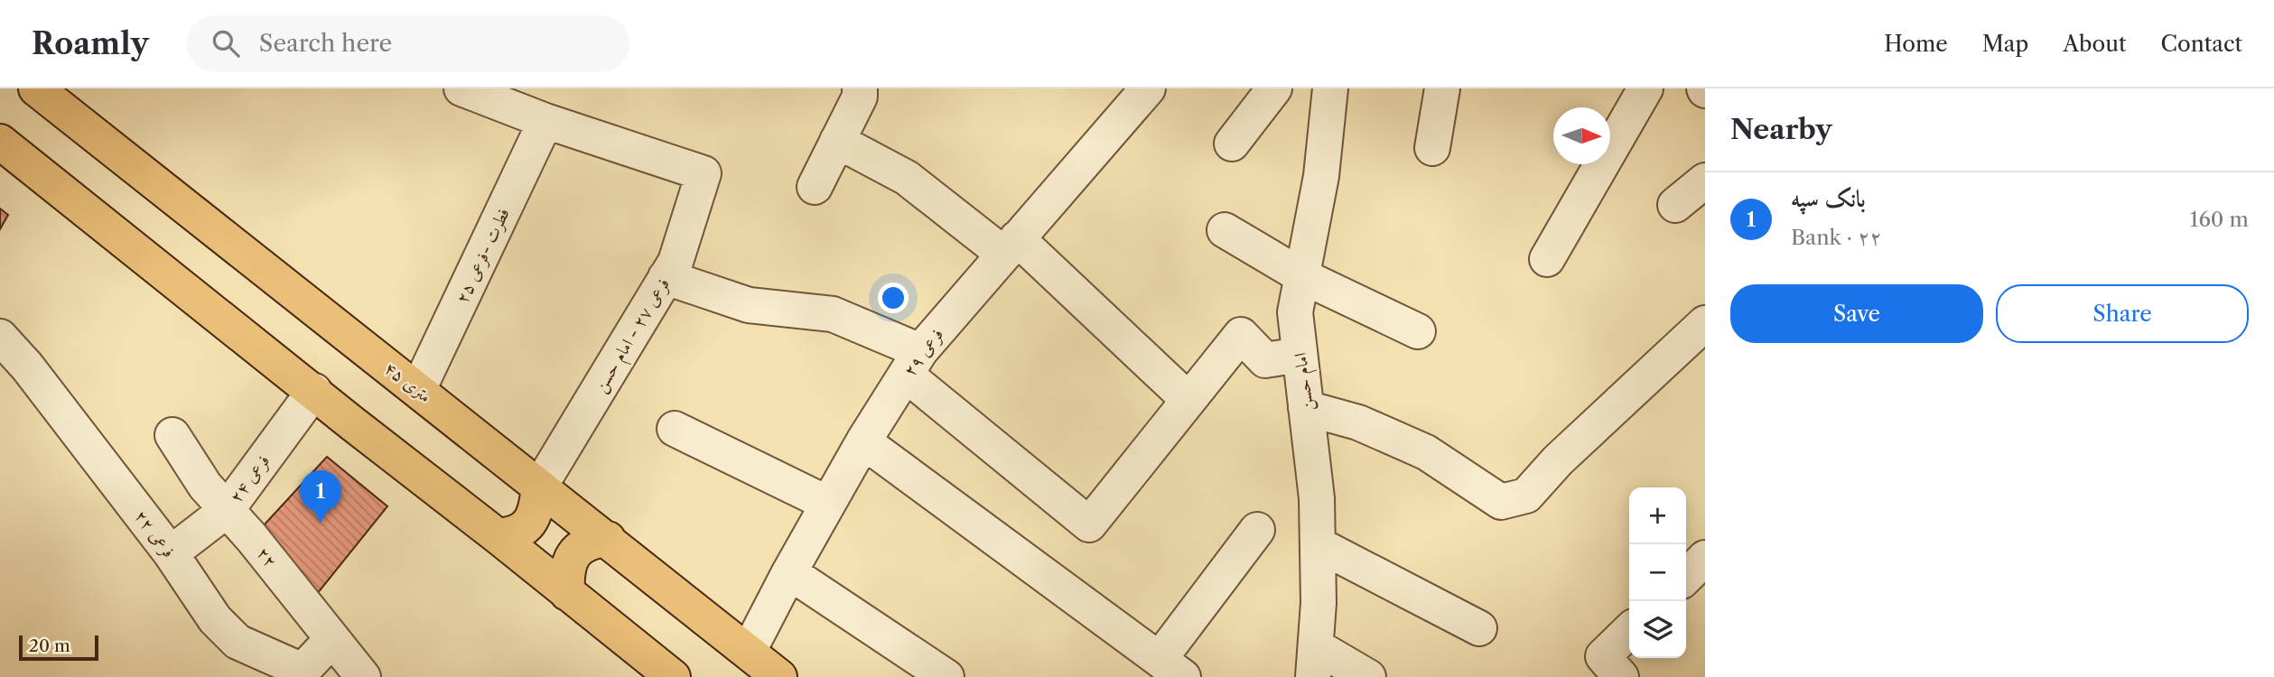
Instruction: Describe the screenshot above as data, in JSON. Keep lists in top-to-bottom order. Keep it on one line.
{"streets":{"main road":["۴۵ متری"],"street":["فطرت -فرعی ۲۵","فرعی ۲۷ - امام حسن","فرعی ۲۹","امام حسن","فرعی ۲۴","فرعی ۲۲","۲۲"]},"crossings":[["فطرت -فرعی ۲۵","فرعی ۲۷ - امام حسن"],["فطرت -فرعی ۲۵","۴۵ متری"],["فرعی ۲۷ - امام حسن","۴۵ متری"],["فرعی ۲۹","۴۵ متری"],["فرعی ۲۴","فرعی ۲۲"],["فرعی ۲۴","۲۲"],["فرعی ۲۲","۲۲"]],"scale_bar":"20 m","north":"right","page":{"header":"Roamly","search":"Search here","nav":["Home","Map","About","Contact"],"heading":"Nearby","list":[{"mark":"1","name":"بانک سپه","note":"Bank · ۲۲","value":"160 m"}],"buttons":["Save","Share"],"pins":"1","map_buttons":["+","−"],"scale":"20 m"}}
